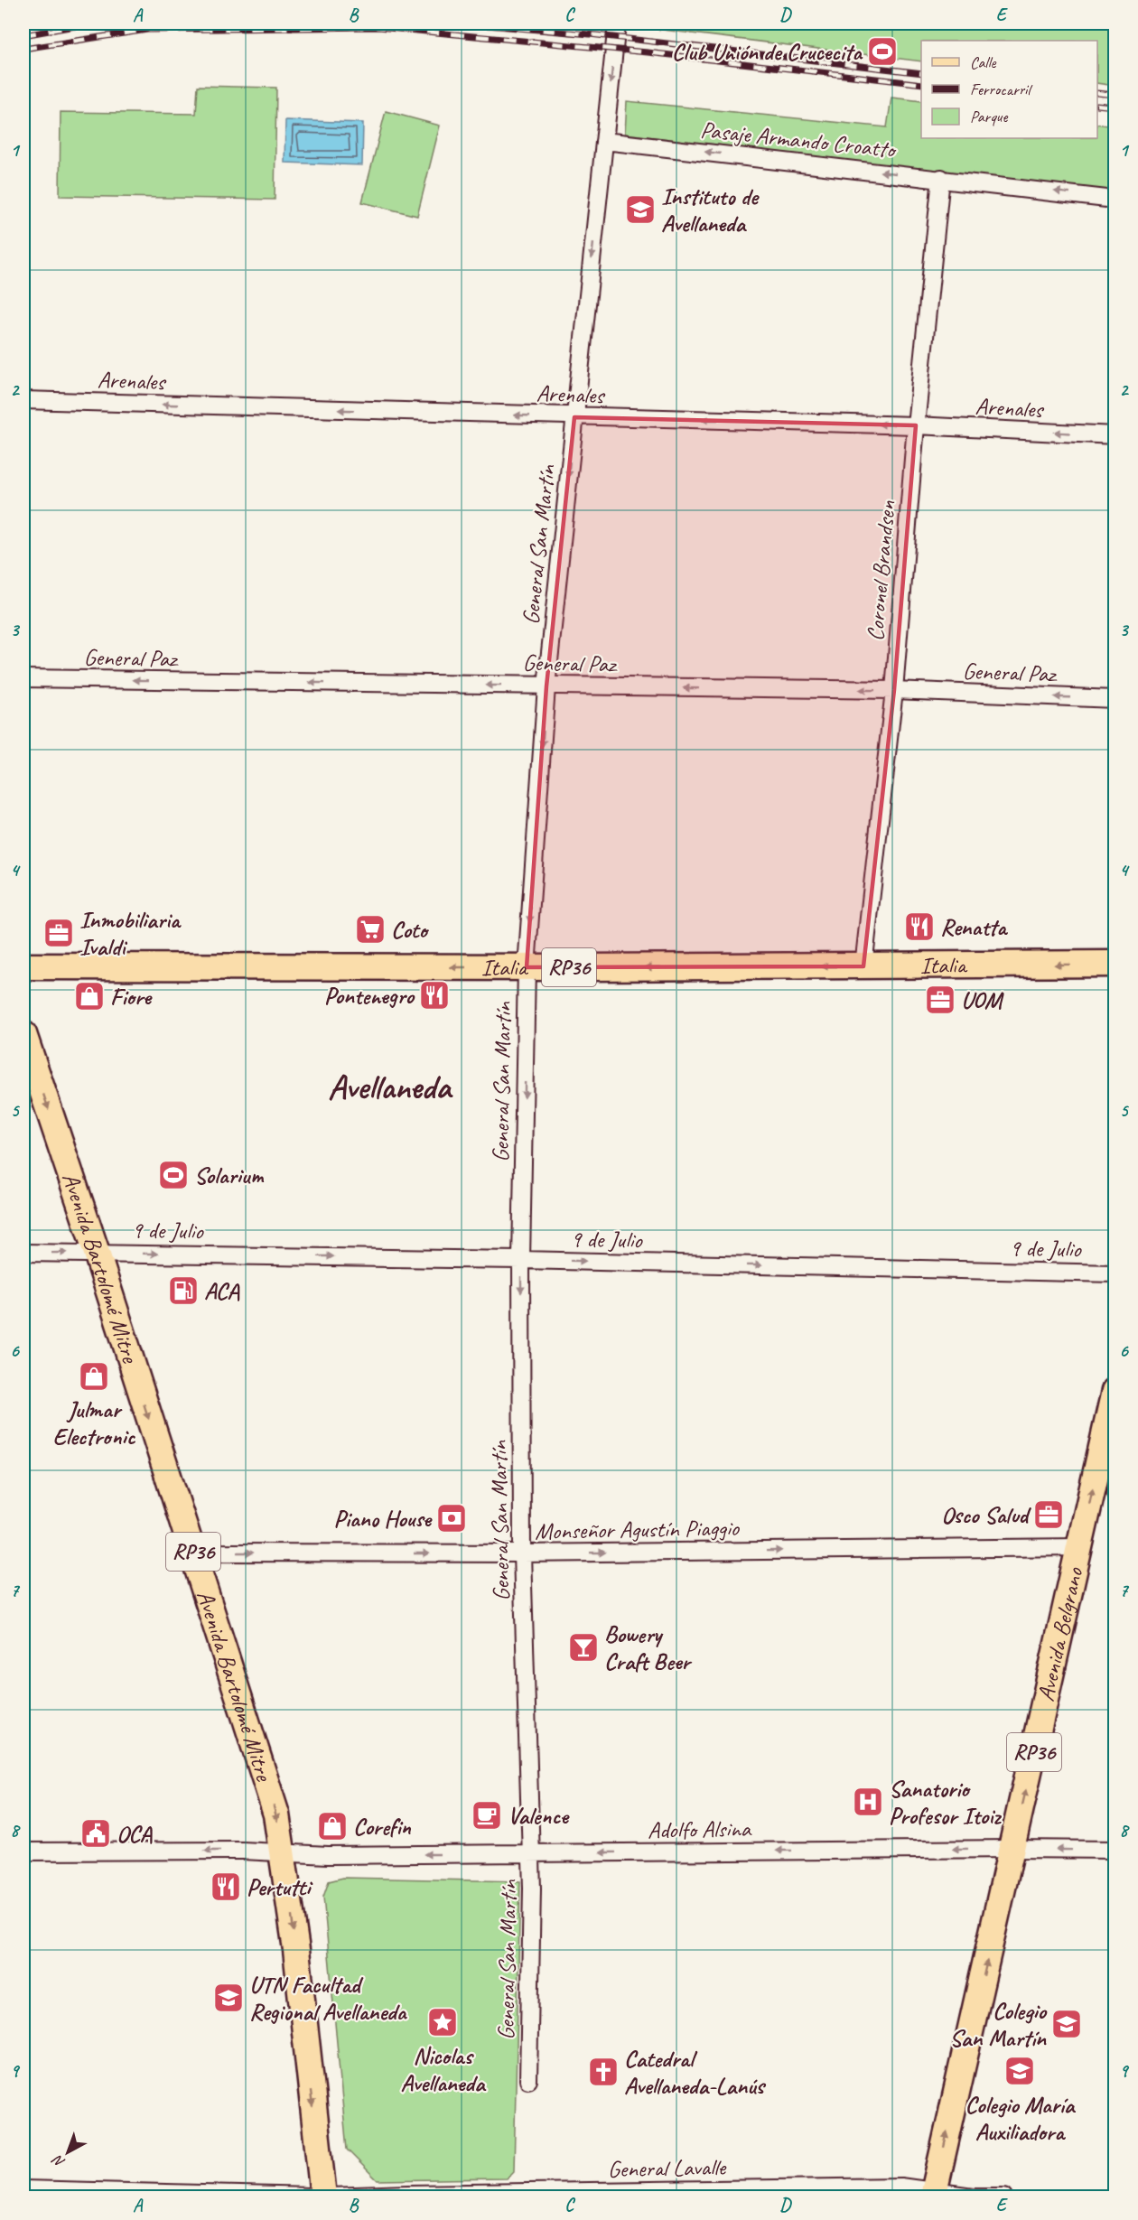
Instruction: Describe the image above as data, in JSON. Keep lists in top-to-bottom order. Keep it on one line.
{"streets":{"main road":["Italia","RP36","Avenida Bartolomé Mitre","Avenida Belgrano"],"street":["Pasaje Armando Croatto","Arenales","General San Martín","Coronel Brandsen","General Paz","9 de Julio","Monseñor Agustín Piaggio","Adolfo Alsina","General Lavalle"]},"crossings":[["Pasaje Armando Croatto","General San Martín"],["Pasaje Armando Croatto","Coronel Brandsen"],["Arenales","General San Martín"],["Arenales","Coronel Brandsen"],["General San Martín","General Paz"],["General San Martín","Italia"],["General San Martín","9 de Julio"],["General San Martín","Monseñor Agustín Piaggio"],["General San Martín","Adolfo Alsina"],["Coronel Brandsen","General Paz"],["Coronel Brandsen","Italia"],["9 de Julio","Avenida Bartolomé Mitre"],["Avenida Bartolomé Mitre","Monseñor Agustín Piaggio"],["Avenida Bartolomé Mitre","Adolfo Alsina"],["Monseñor Agustín Piaggio","Avenida Belgrano"],["Avenida Belgrano","Adolfo Alsina"],["Avenida Belgrano","General Lavalle"]],"one_way":["Pasaje Armando Croatto","Arenales","General San Martín","General Paz","Italia","9 de Julio","Avenida Bartolomé Mitre","Monseñor Agustín Piaggio","Avenida Belgrano","Adolfo Alsina"],"districts":["Avellaneda"],"places":{"sports":["Club Unión de Crucecita","Solarium"],"school or university":["Instituto de Avellaneda","UTN Facultad Regional Avellaneda","Colegio San Martín","Colegio María Auxiliadora"],"restaurant":["Renatta","Pontenegro","Pertutti"],"supermarket":["Coto"],"office":["Inmobiliaria Ivaldi","UOM","Osco Salud"],"shop":["Fiore","Julmar Electronic","Corefin"],"fuel station":["ACA"],"bank":["Piano House"],"bar":["Bowery Craft Beer"],"hospital":["Sanatorio Profesor Itoiz"],"cafe":["Valence"],"public building":["OCA"],"place":["Nicolas Avellaneda"],"church":["Catedral Avellaneda-Lanús"]},"legend":["Calle","Ferrocarril","Parque"],"north":"bottom left","grid":{"columns":["A","B","C","D","E"],"rows":["1","2","3","4","5","6","7","8","9"]}}
